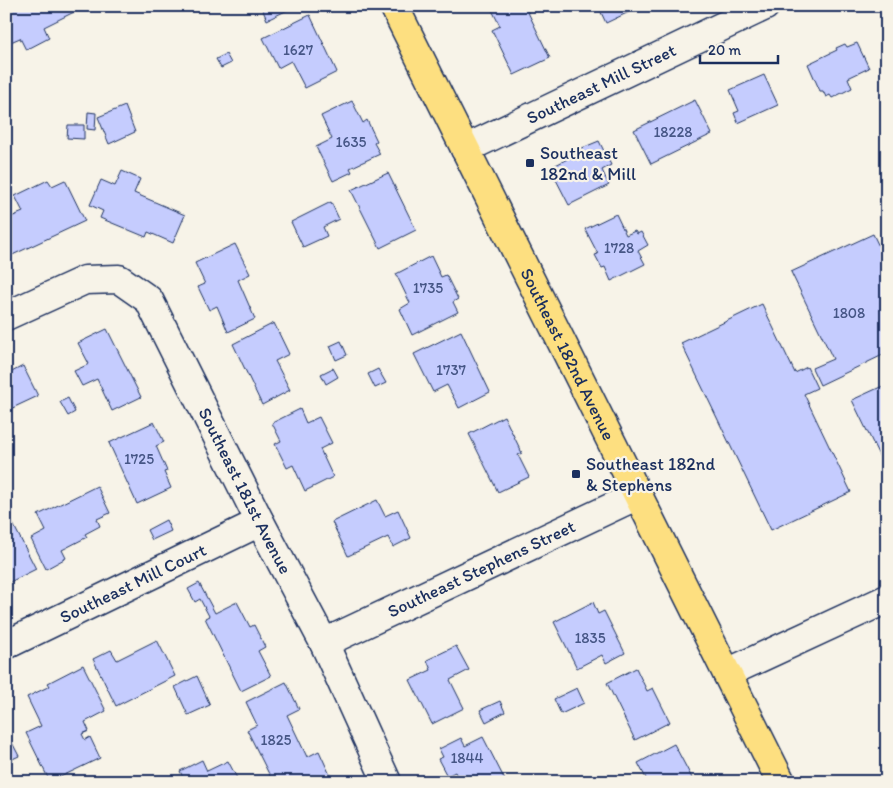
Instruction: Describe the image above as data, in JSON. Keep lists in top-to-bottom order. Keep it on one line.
{"streets":{"main road":["Southeast 182nd Avenue"],"street":["Southeast Mill Street","Southeast 181st Avenue","Southeast Stephens Street","Southeast Mill Court"]},"crossings":[["Southeast Mill Street","Southeast 182nd Avenue"],["Southeast 182nd Avenue","Southeast Stephens Street"],["Southeast 181st Avenue","Southeast Stephens Street"],["Southeast 181st Avenue","Southeast Mill Court"]],"places":{"transit":["Southeast 182nd & Mill","Southeast 182nd & Stephens"]},"house_numbers":["1627","18228","1635","1728","1735","1808","1737","1725","1835","1825","1844"],"scale_bar":"20 m"}
